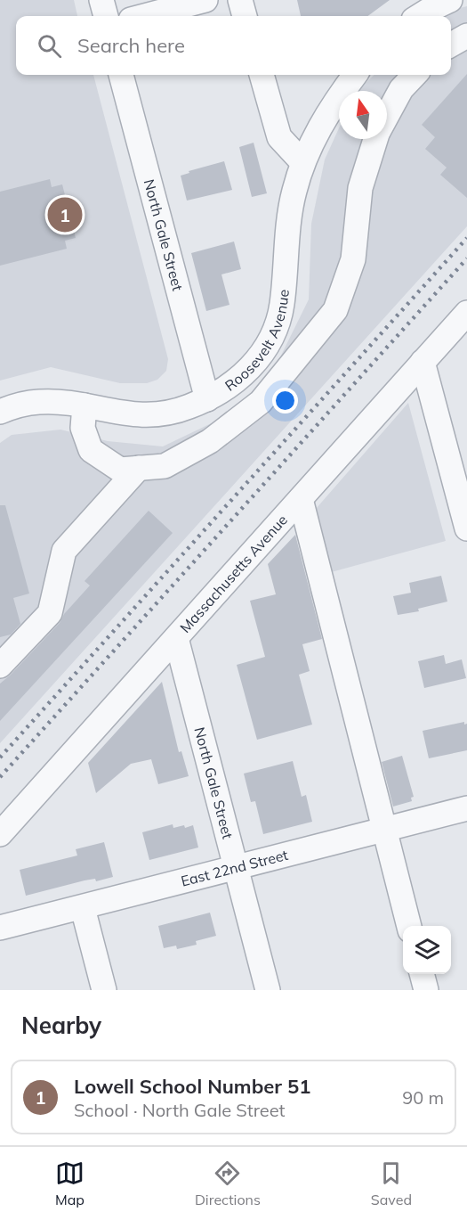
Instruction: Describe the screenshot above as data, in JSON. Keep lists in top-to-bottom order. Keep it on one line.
{"streets":{"street":["North Gale Street","Roosevelt Avenue","Massachusetts Avenue","East 22nd Street"]},"crossings":[["North Gale Street","Roosevelt Avenue"],["North Gale Street","Massachusetts Avenue"],["North Gale Street","East 22nd Street"]],"north":"top","page":{"search":"Search here","pins":"1","heading":"Nearby","list":[{"mark":"1","name":"Lowell School Number 51","note":"School · North Gale Street","value":"90 m"}],"nav":["Map","Directions","Saved"]}}
